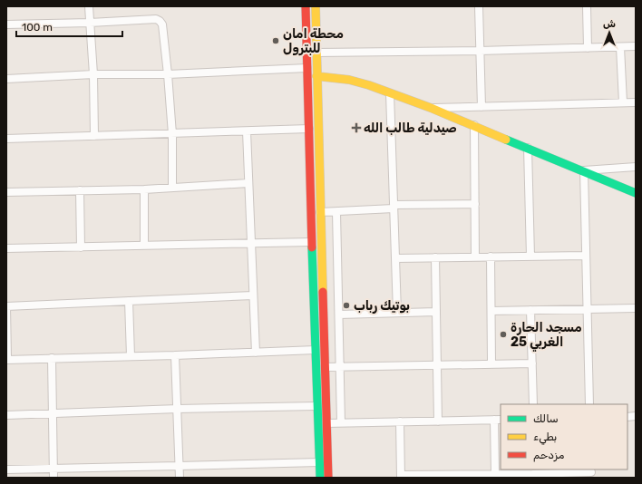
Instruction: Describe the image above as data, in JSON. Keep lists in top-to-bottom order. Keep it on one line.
{"places":{"other":["محطة امان للبترول","بوتيك رباب","مسجد الحارة 25 الغربي"],"health":["صيدلية طالب الله"]},"legend":["سالك","بطيء","مزدحم"],"scale_bar":"100 m","north":"top"}
